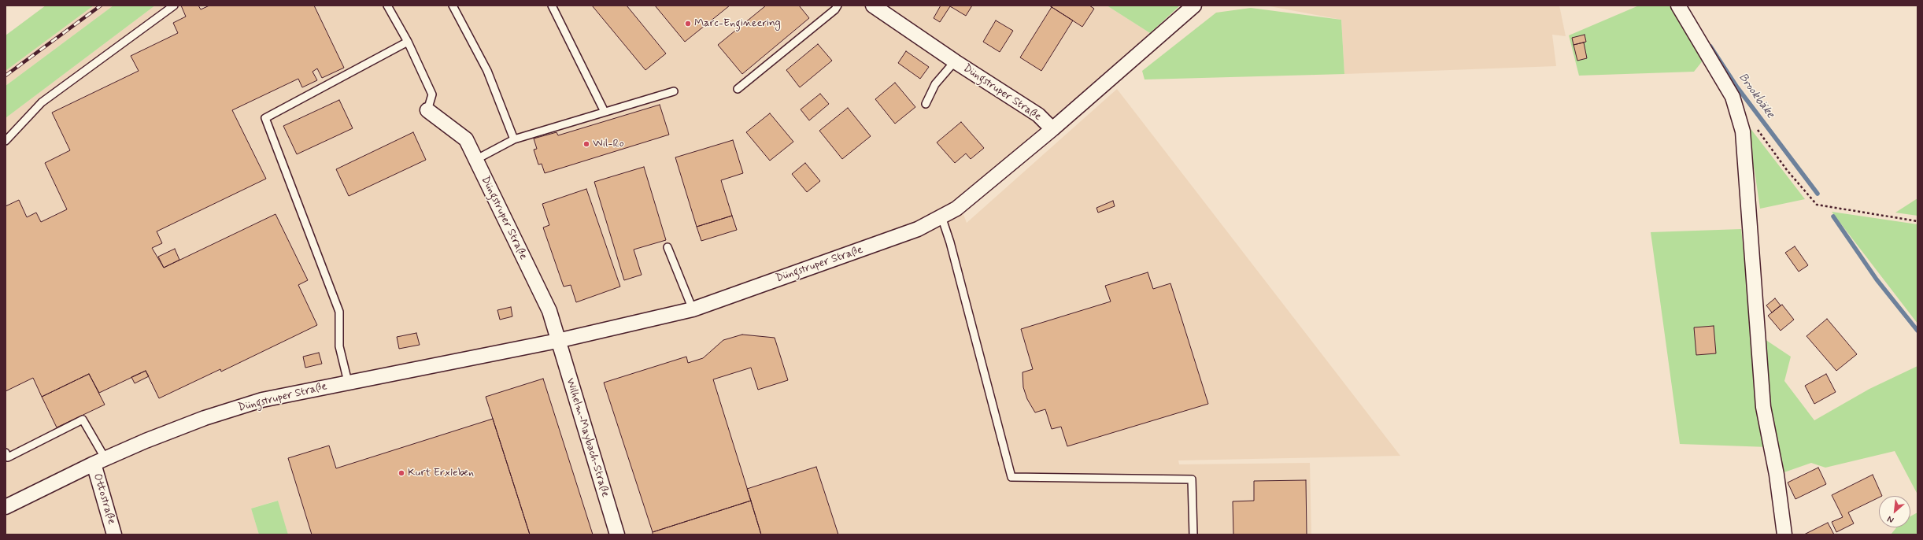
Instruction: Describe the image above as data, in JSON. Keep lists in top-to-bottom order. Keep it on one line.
{"streets":{"street":["Düngstruper Straße","Wilhelm-Maybach-Straße","Ottostraße"]},"crossings":[["Düngstruper Straße","Wilhelm-Maybach-Straße"],["Düngstruper Straße","Ottostraße"]],"water":["Brookbäke"],"places":["Marc-Engineering","Wil-Ro","Kurt Erxleben"],"north":"bottom left"}
